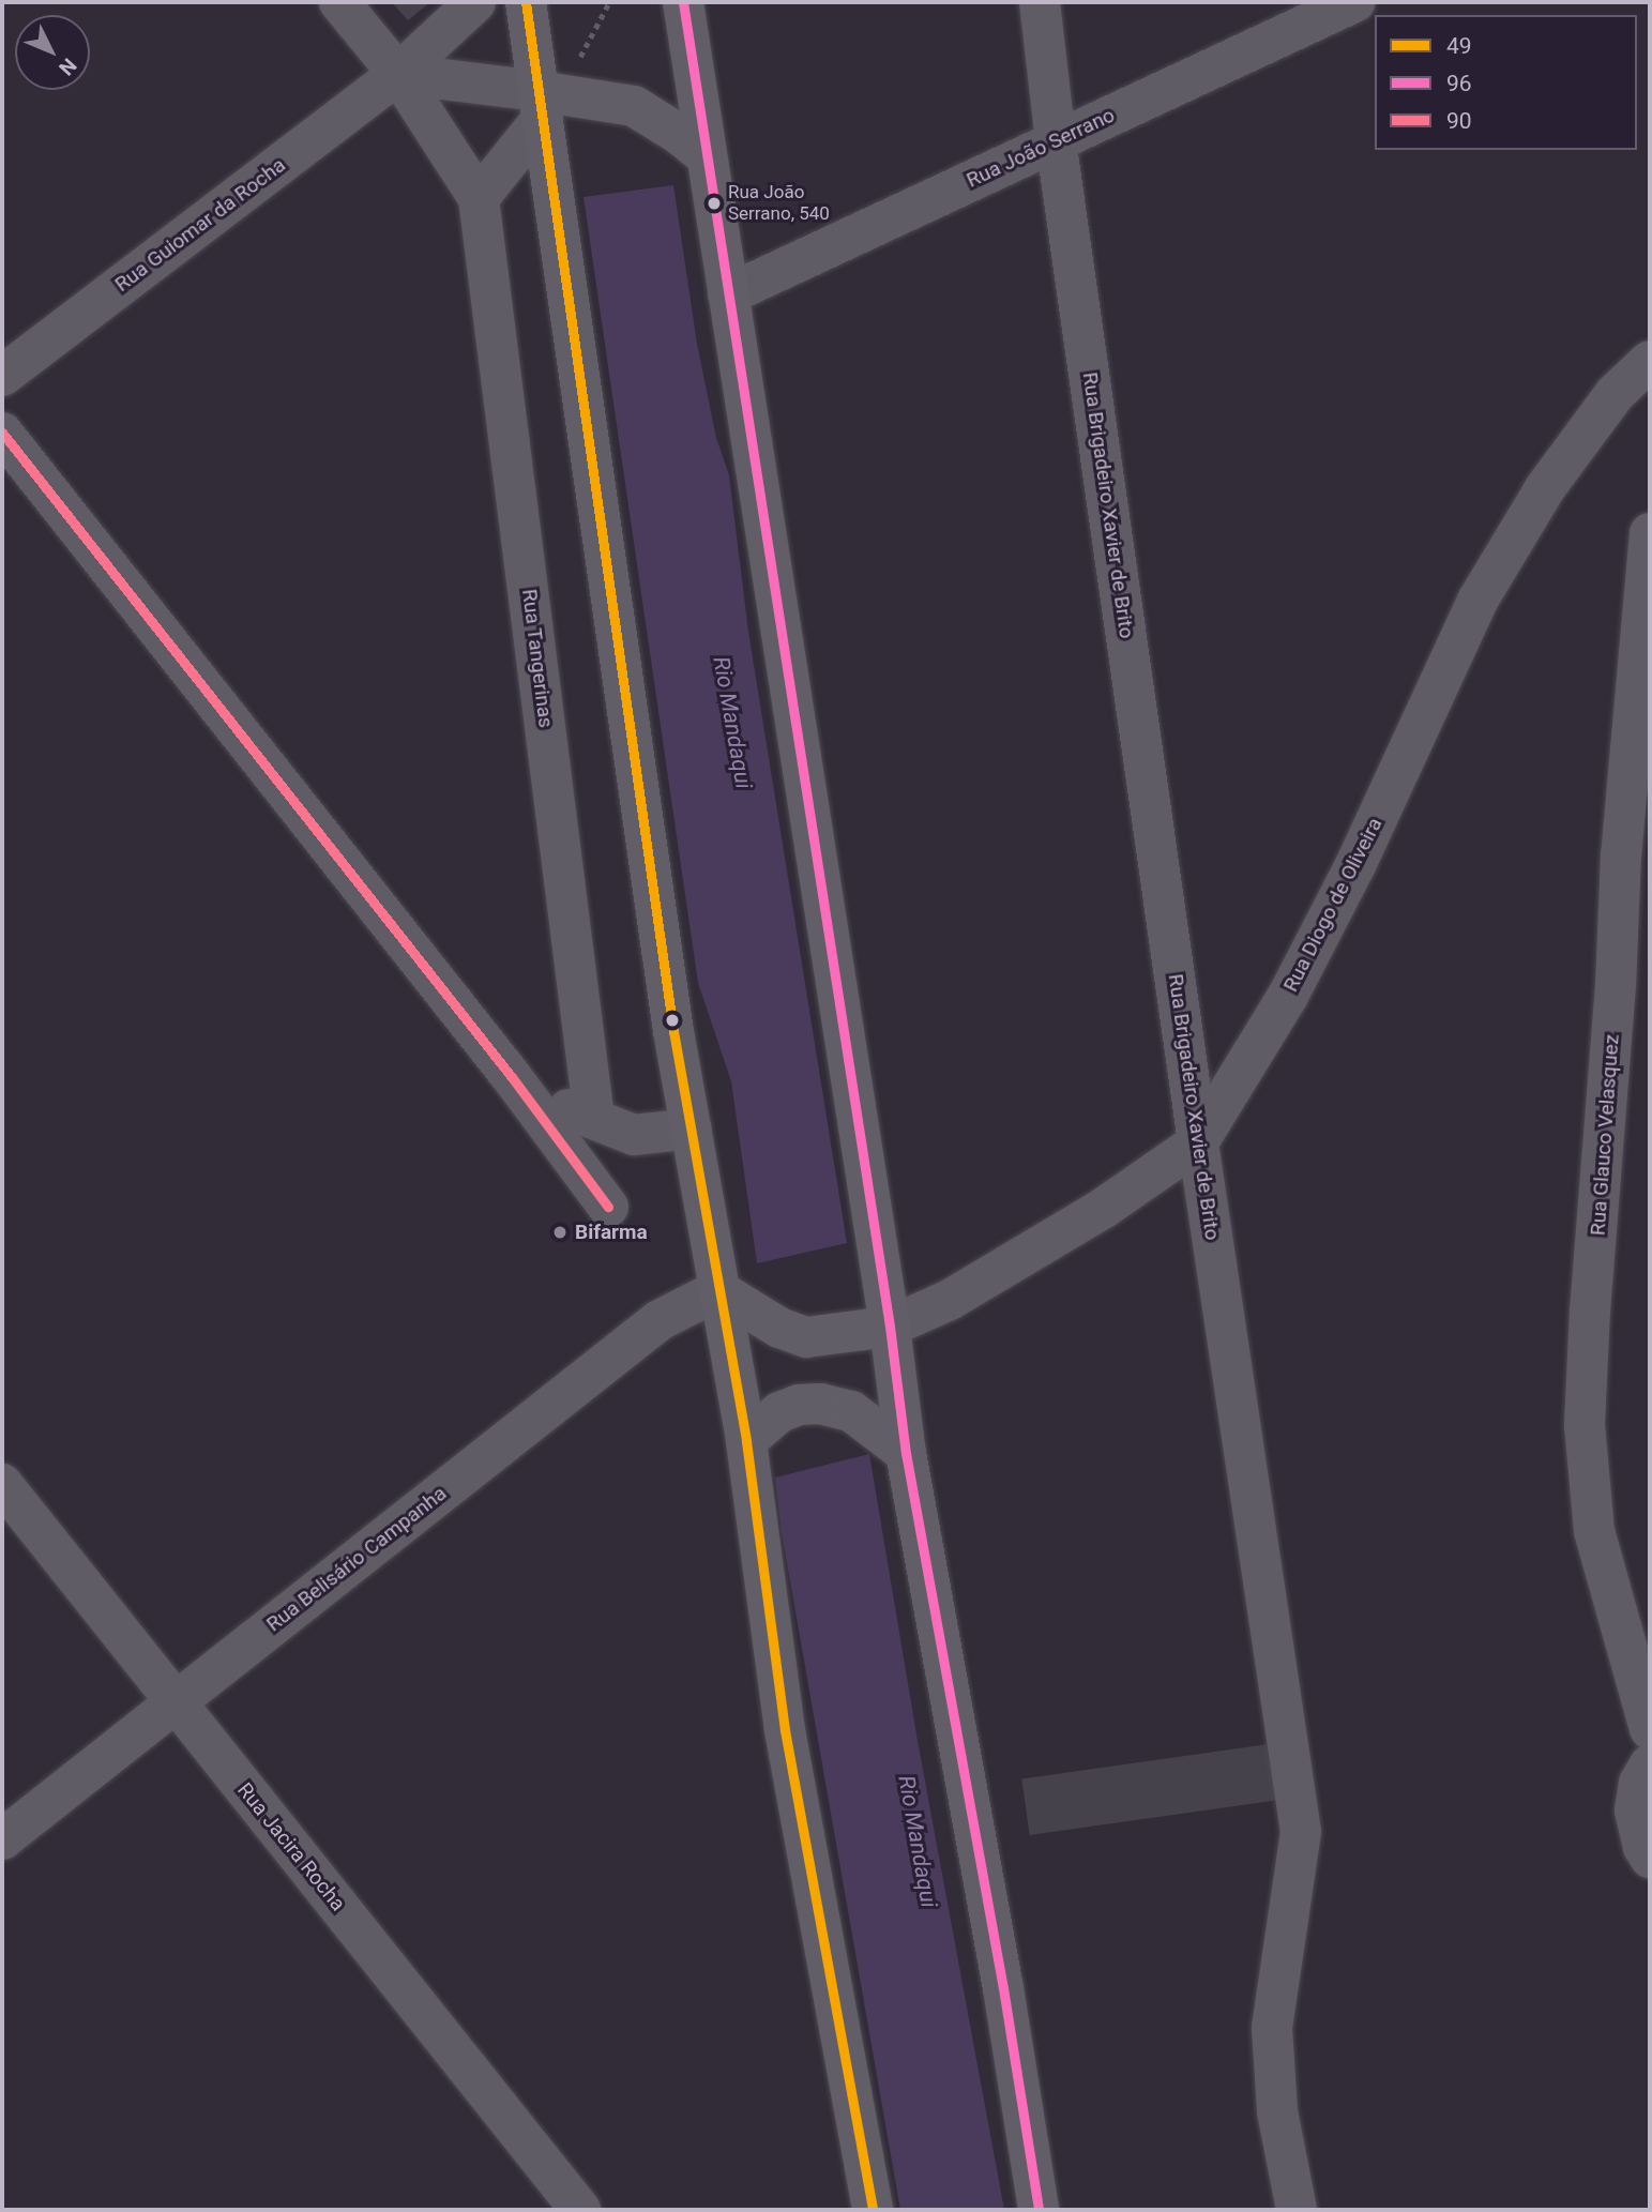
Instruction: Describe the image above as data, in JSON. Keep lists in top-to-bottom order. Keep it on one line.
{"streets":{"street":["Rua João Serrano","Rua Guiomar da Rocha","Rua Brigadeiro Xavier de Brito","Rua Tangerinas","Rua Diogo de Oliveira","Rua Glauco Velasquez","Rua Belisário Campanha","Rua Jacira Rocha"]},"crossings":[["Rua João Serrano","Rua Brigadeiro Xavier de Brito"],["Rua Guiomar da Rocha","Rua Tangerinas"],["Rua Brigadeiro Xavier de Brito","Rua Diogo de Oliveira"],["Rua Belisário Campanha","Rua Jacira Rocha"]],"water":["Rio Mandaqui"],"places":["Rua João Serrano, 540","Bifarma"],"lines":["transit line 49","transit line 96","transit line 90"],"legend":["49","96","90"],"north":"bottom right"}
